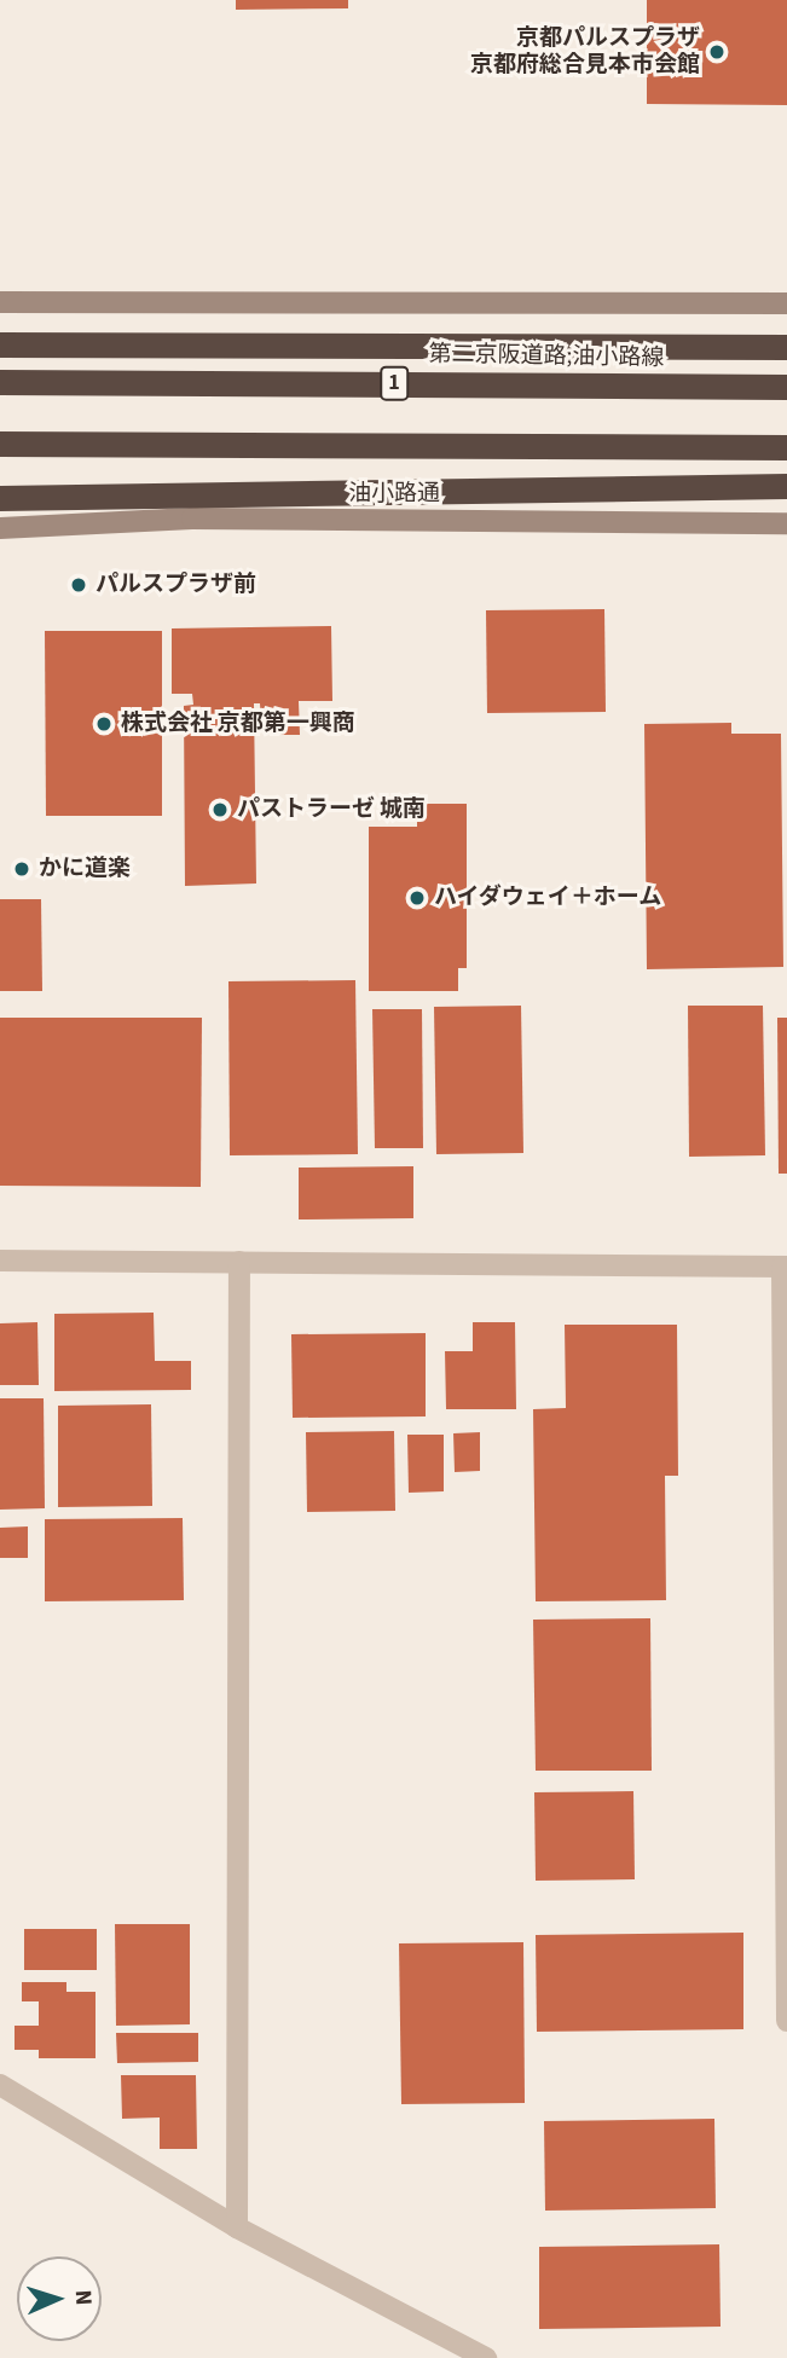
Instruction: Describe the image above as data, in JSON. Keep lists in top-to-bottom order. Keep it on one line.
{"streets":{"highway":["第二京阪道路;油小路線","1"],"street":["油小路通"]},"places":["京都パルスプラザ 京都府総合見本市会館","パルスプラザ前","株式会社 京都第一興商","パストラーゼ 城南","かに道楽","ハイダウェイ＋ホーム"],"north":"right"}
